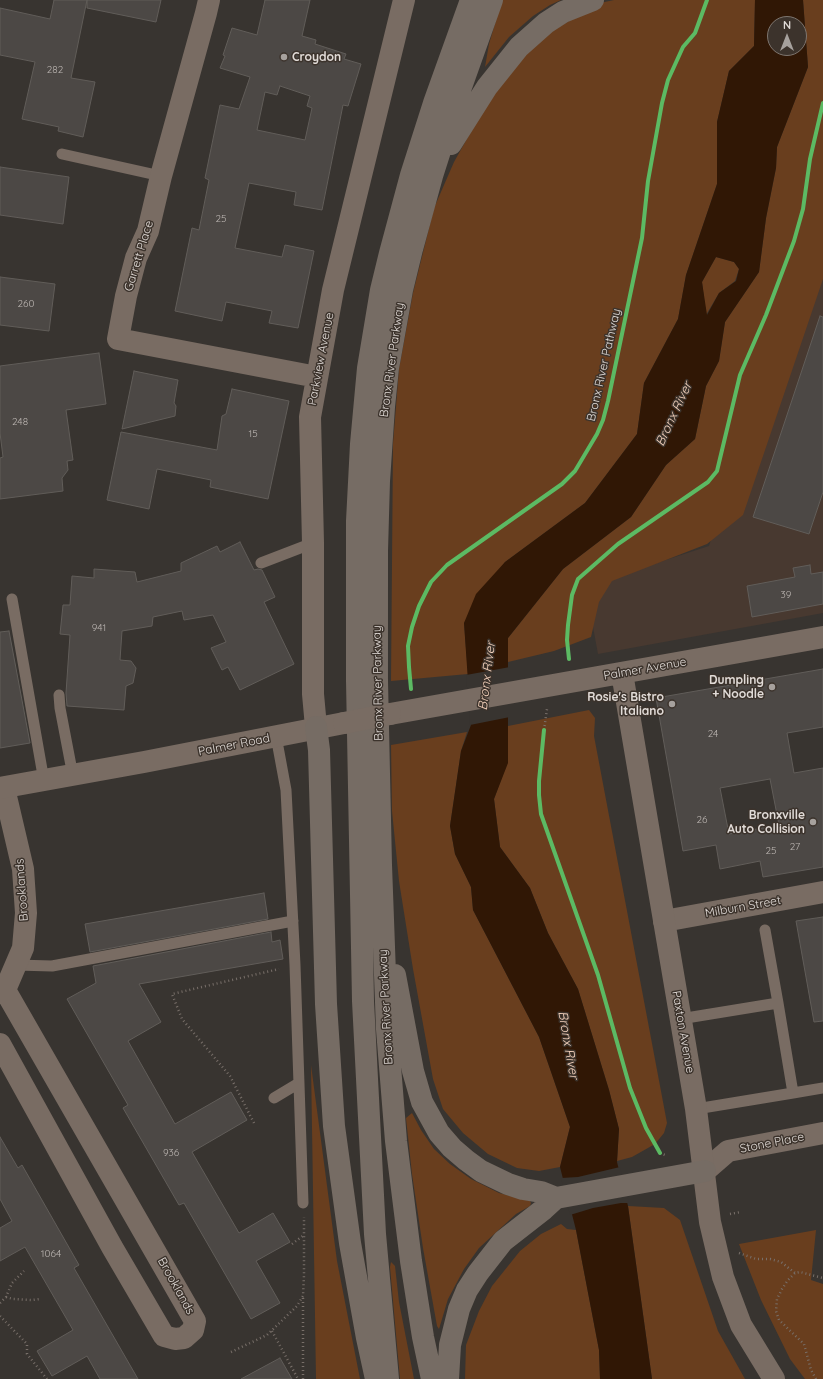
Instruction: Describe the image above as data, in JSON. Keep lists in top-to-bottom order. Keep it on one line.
{"streets":{"highway":["Bronx River Parkway"],"street":["Garrett Place","Parkview Avenue","Palmer Avenue","Palmer Road","Brooklands","Milburn Street","Paxton Avenue","Stone Place"],"cycle path":["Bronx River Pathway"]},"crossings":[["Garrett Place","Parkview Avenue"],["Parkview Avenue","Palmer Road"],["Palmer Avenue","Palmer Road"],["Palmer Avenue","Paxton Avenue"],["Palmer Road","Brooklands"],["Milburn Street","Paxton Avenue"],["Paxton Avenue","Stone Place"]],"water":["Bronx River"],"places":["Croydon","Dumpling + Noodle","Rosie's Bistro Italiano","Bronxville Auto Collision"],"house_numbers":["282","25","260","248","15","39","941","24","26","27","25","936","1064"],"north":"top"}
